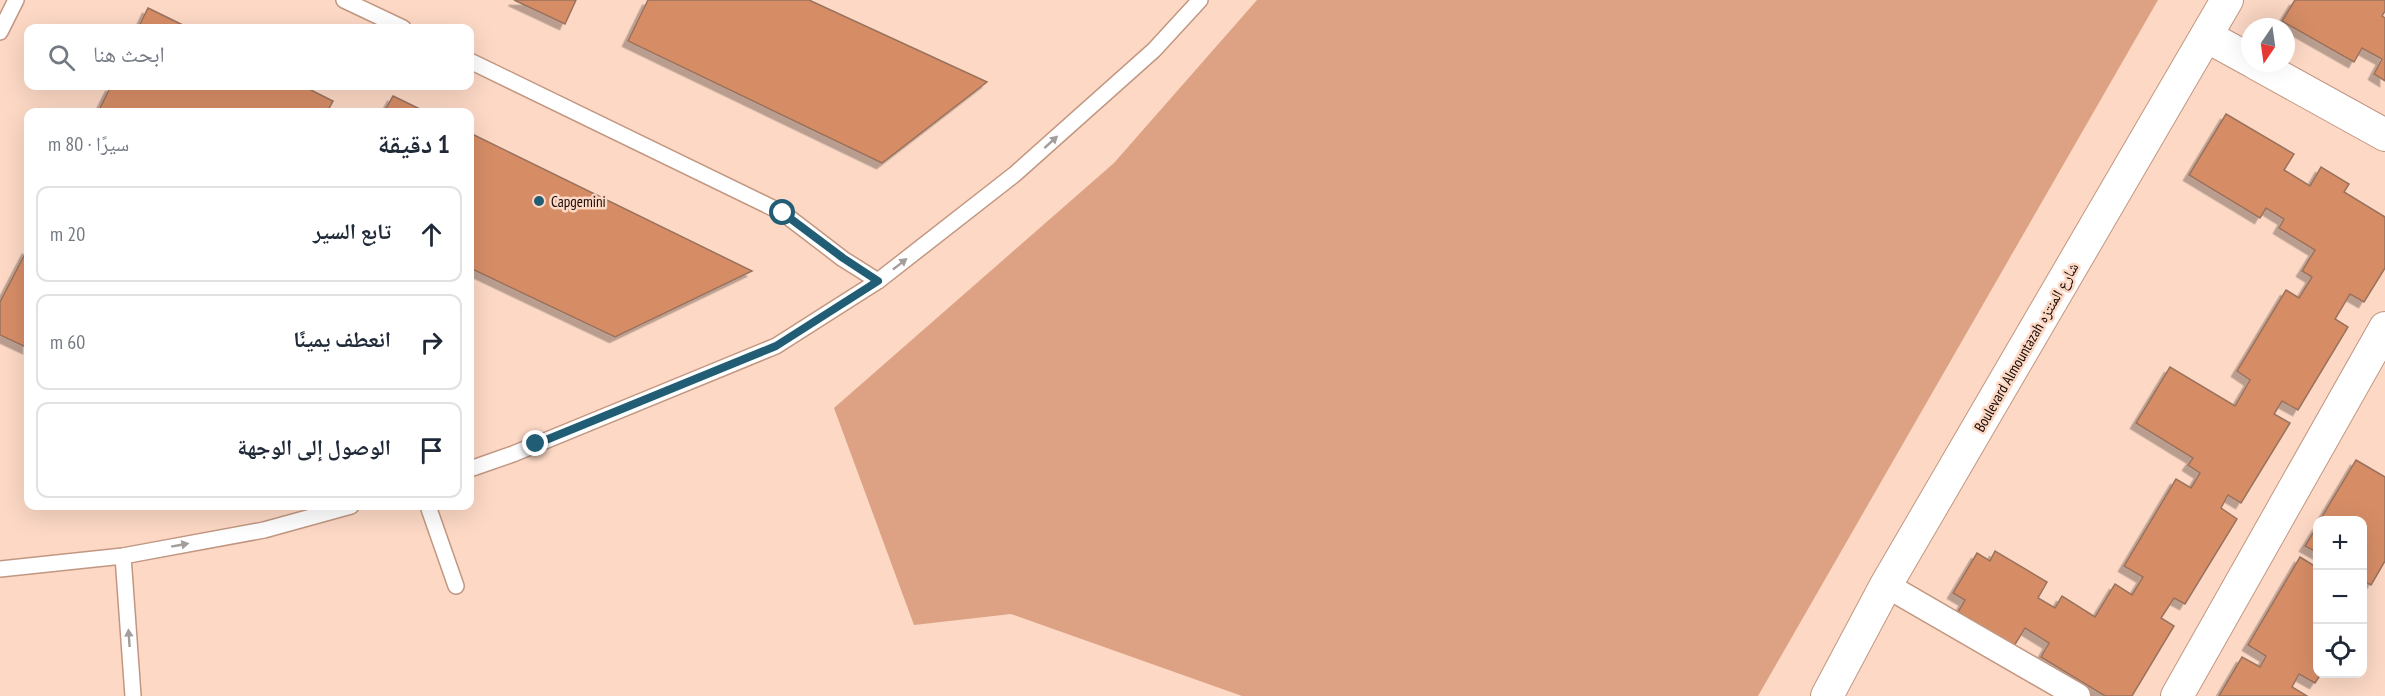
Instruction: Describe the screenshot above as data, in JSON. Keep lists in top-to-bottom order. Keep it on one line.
{"streets":{"street":["Boulevard Almountazah شارع المنتزه"]},"places":["Capgemini"],"north":"bottom","page":{"search":"ابحث هنا","heading":["1 دقيقة","سيرًا · 80 m"],"list":[["تابع السير","20 m"],["انعطف يمينًا","60 m"],"الوصول إلى الوجهة"],"map_buttons":["+","−"]}}
